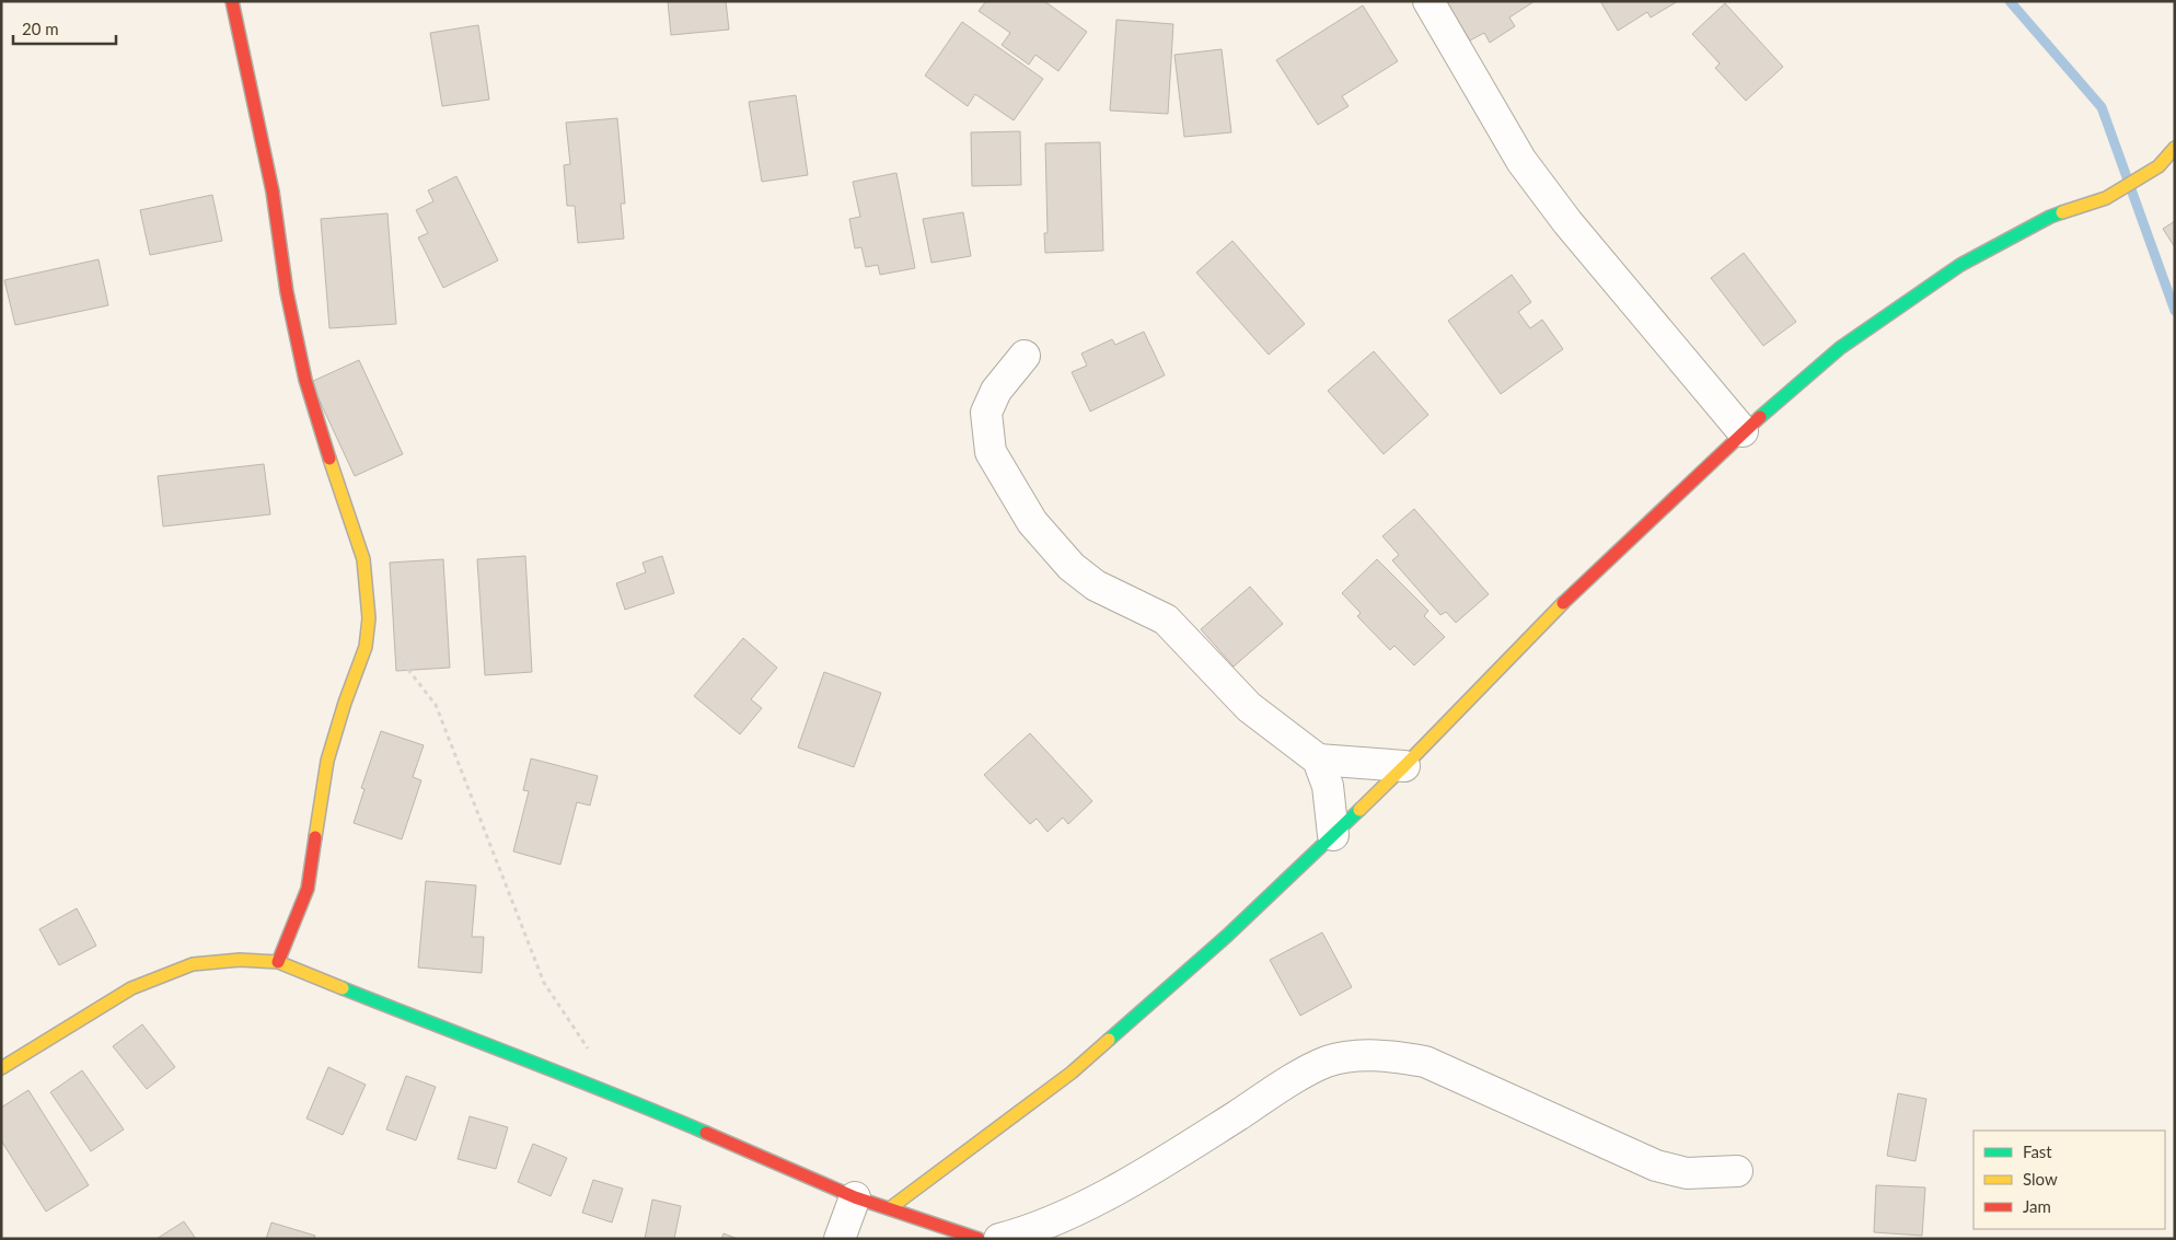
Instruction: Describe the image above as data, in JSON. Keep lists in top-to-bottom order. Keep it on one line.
{"legend":["Fast","Slow","Jam"],"scale_bar":"20 m"}
